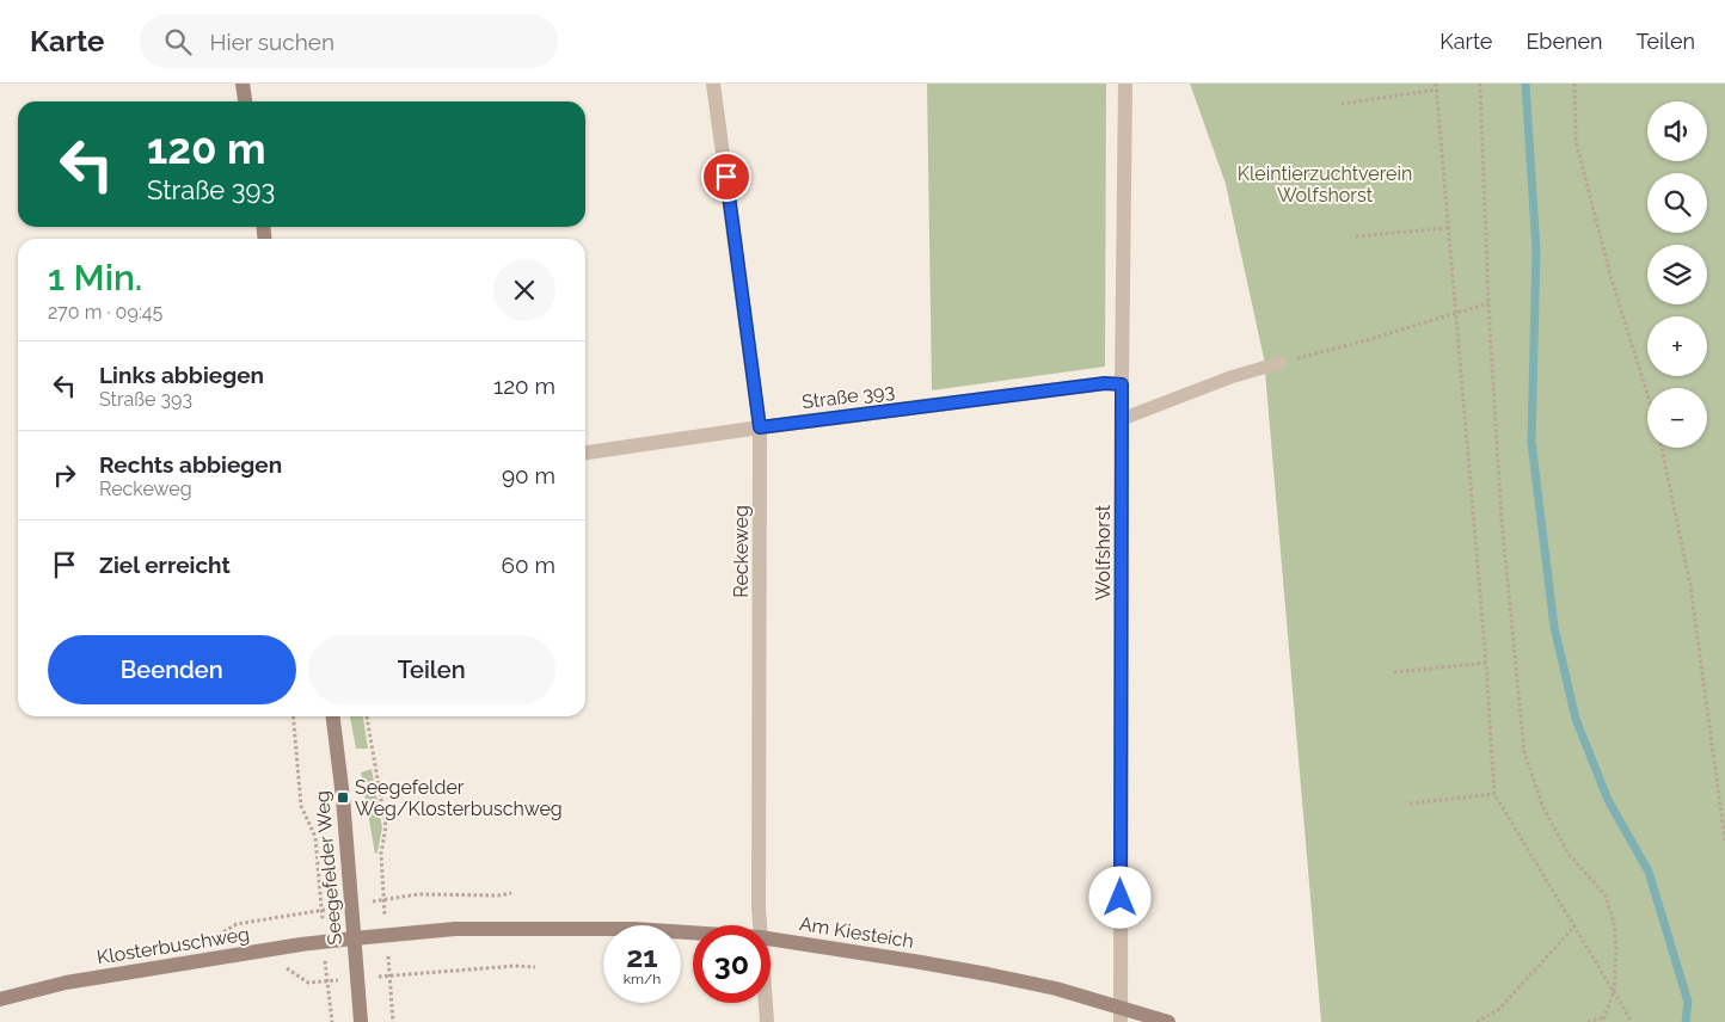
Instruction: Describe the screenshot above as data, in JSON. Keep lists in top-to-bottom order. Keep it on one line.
{"streets":{"street":["Straße 393","Reckeweg","Wolfshorst","Seegefelder Weg","Am Kiesteich","Klosterbuschweg"]},"crossings":[["Straße 393","Reckeweg"],["Straße 393","Wolfshorst"],["Wolfshorst","Am Kiesteich"],["Seegefelder Weg","Am Kiesteich"],["Seegefelder Weg","Klosterbuschweg"],["Am Kiesteich","Klosterbuschweg"]],"parks":["Kleintierzuchtverein Wolfshorst"],"places":{"transit":["Seegefelder Weg/Klosterbuschweg"]},"page":{"header":"Karte","search":"Hier suchen","nav":["Karte","Ebenen","Teilen"],"map_buttons":["+","−"],"turn":["120 m","Straße 393"],"heading":["1 Min.","270 m · 09:45"],"list":[{"name":"Links abbiegen","note":"Straße 393","value":"120 m"},{"name":"Rechts abbiegen","note":"Reckeweg","value":"90 m"},{"name":"Ziel erreicht","value":"60 m"}],"buttons":["Beenden","Teilen"],"speed":"21 km/h","limit":"30"}}
